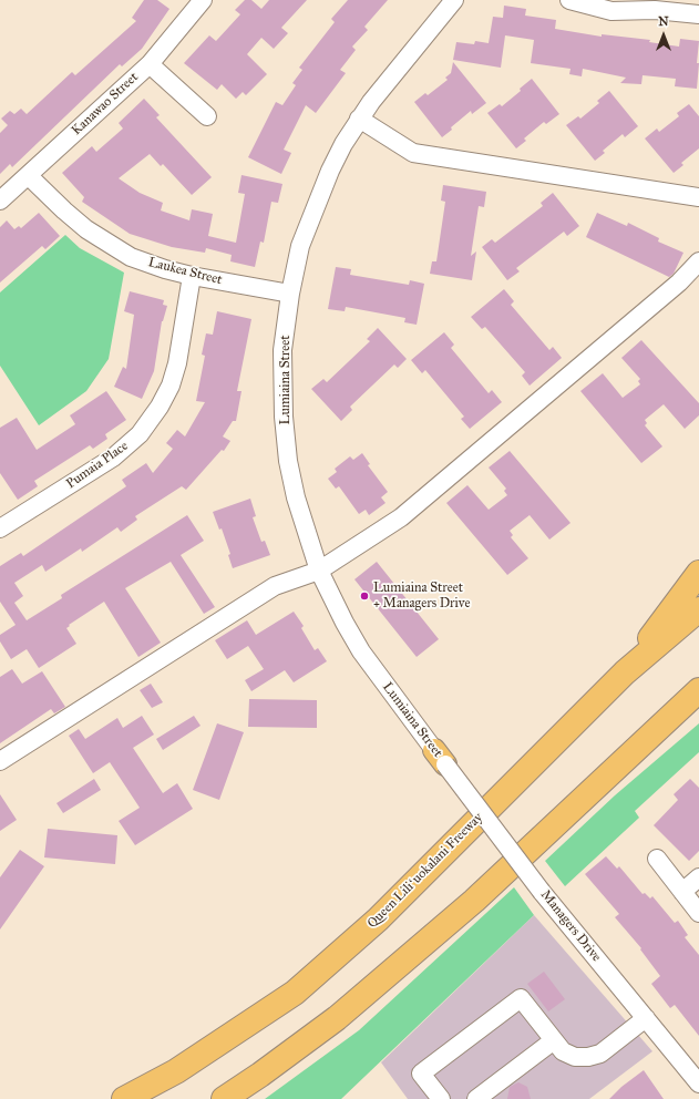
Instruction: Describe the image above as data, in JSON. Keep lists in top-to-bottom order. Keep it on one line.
{"streets":{"highway":["Queen Liliʻuokalani Freeway"],"street":["Kanawao Street","Laukea Street","Lumiaina Street","Pumaia Place","Managers Drive"]},"crossings":[["Kanawao Street","Laukea Street"],["Laukea Street","Lumiaina Street"],["Laukea Street","Pumaia Place"],["Lumiaina Street","Managers Drive"]],"places":["Lumiaina Street + Managers Drive"],"north":"top"}
